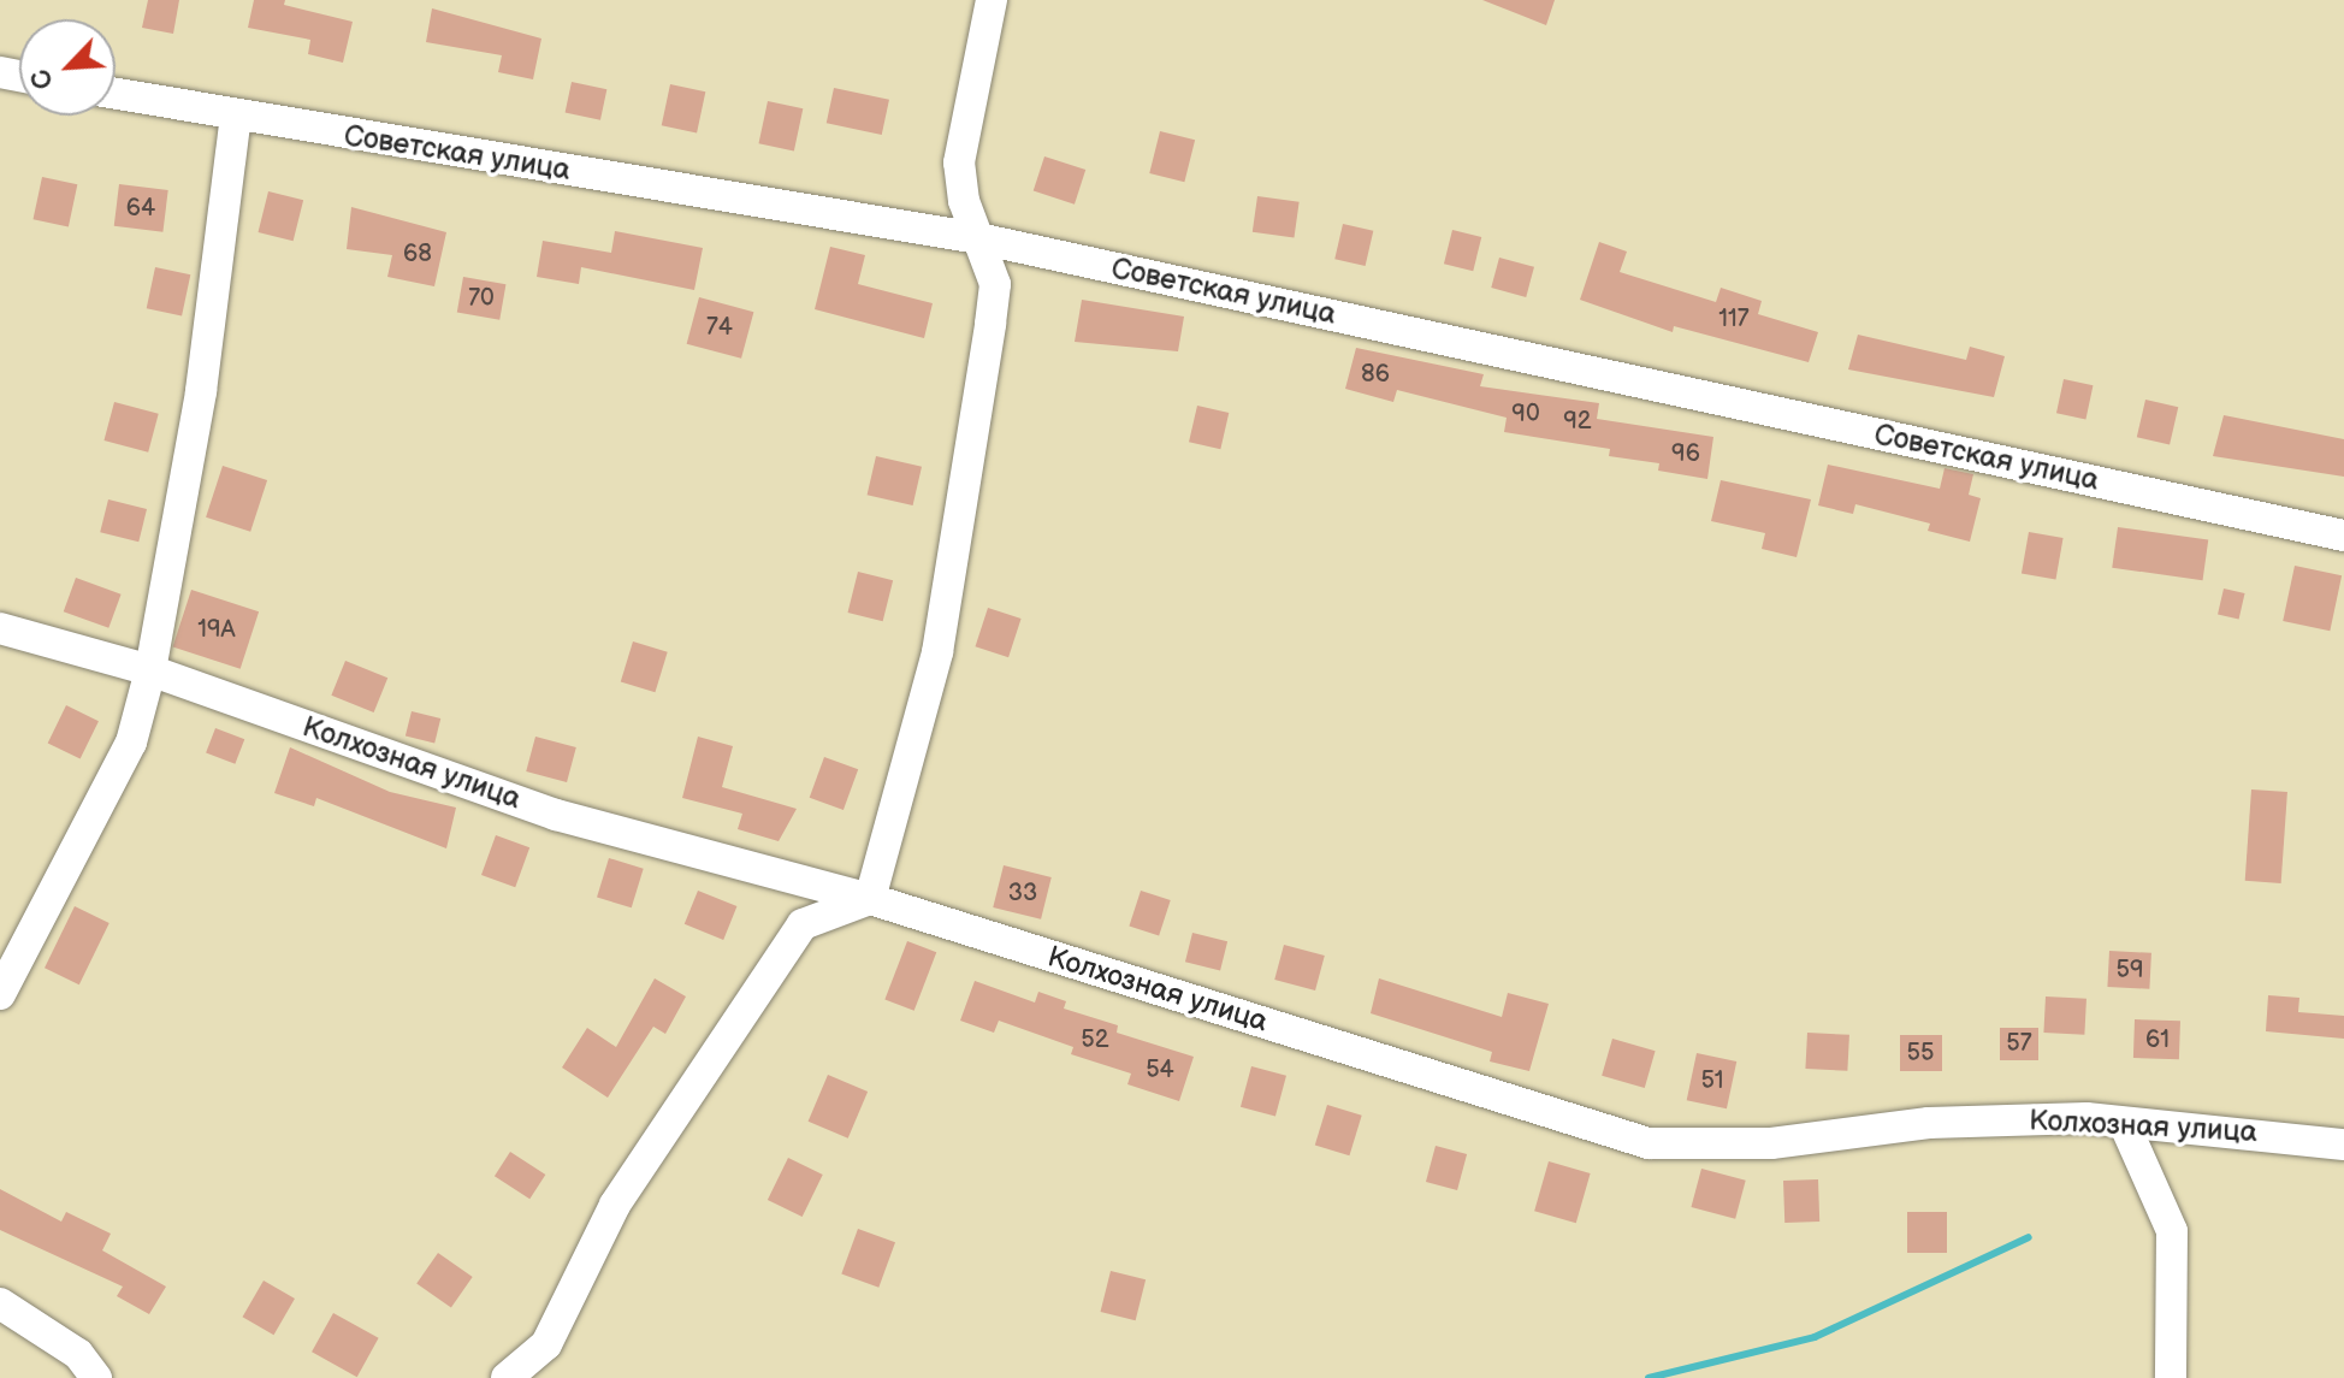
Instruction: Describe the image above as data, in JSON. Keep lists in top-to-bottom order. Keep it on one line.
{"streets":{"street":["Советская улица","Колхозная улица"]},"house_numbers":["64","68","70","117","74","86","90","92","96","19А","33","59","52","61","57","55","54","51"],"north":"bottom left"}
